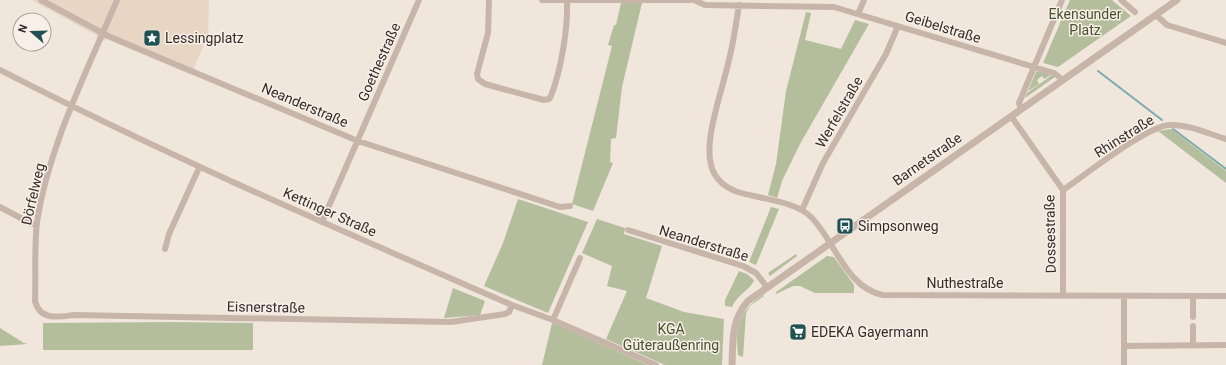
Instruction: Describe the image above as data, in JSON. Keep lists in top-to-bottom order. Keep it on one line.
{"streets":{"street":["Geibelstraße","Goethestraße","Neanderstraße","Werfelstraße","Rhinstraße","Barnetstraße","Dörfelweg","Kettinger Straße","Dossestraße","Nuthestraße","Eisnerstraße"]},"crossings":[["Geibelstraße","Werfelstraße"],["Geibelstraße","Barnetstraße"],["Goethestraße","Neanderstraße"],["Goethestraße","Kettinger Straße"],["Neanderstraße","Barnetstraße"],["Neanderstraße","Dörfelweg"],["Rhinstraße","Dossestraße"],["Barnetstraße","Dossestraße"],["Barnetstraße","Nuthestraße"],["Dörfelweg","Kettinger Straße"],["Dörfelweg","Eisnerstraße"],["Kettinger Straße","Eisnerstraße"],["Dossestraße","Nuthestraße"]],"parks":["Ekensunder Platz","KGA Güteraußenring"],"places":{"place":["Lessingplatz"],"bus stop":["Simpsonweg"],"supermarket":["EDEKA Gayermann"]},"north":"left"}
